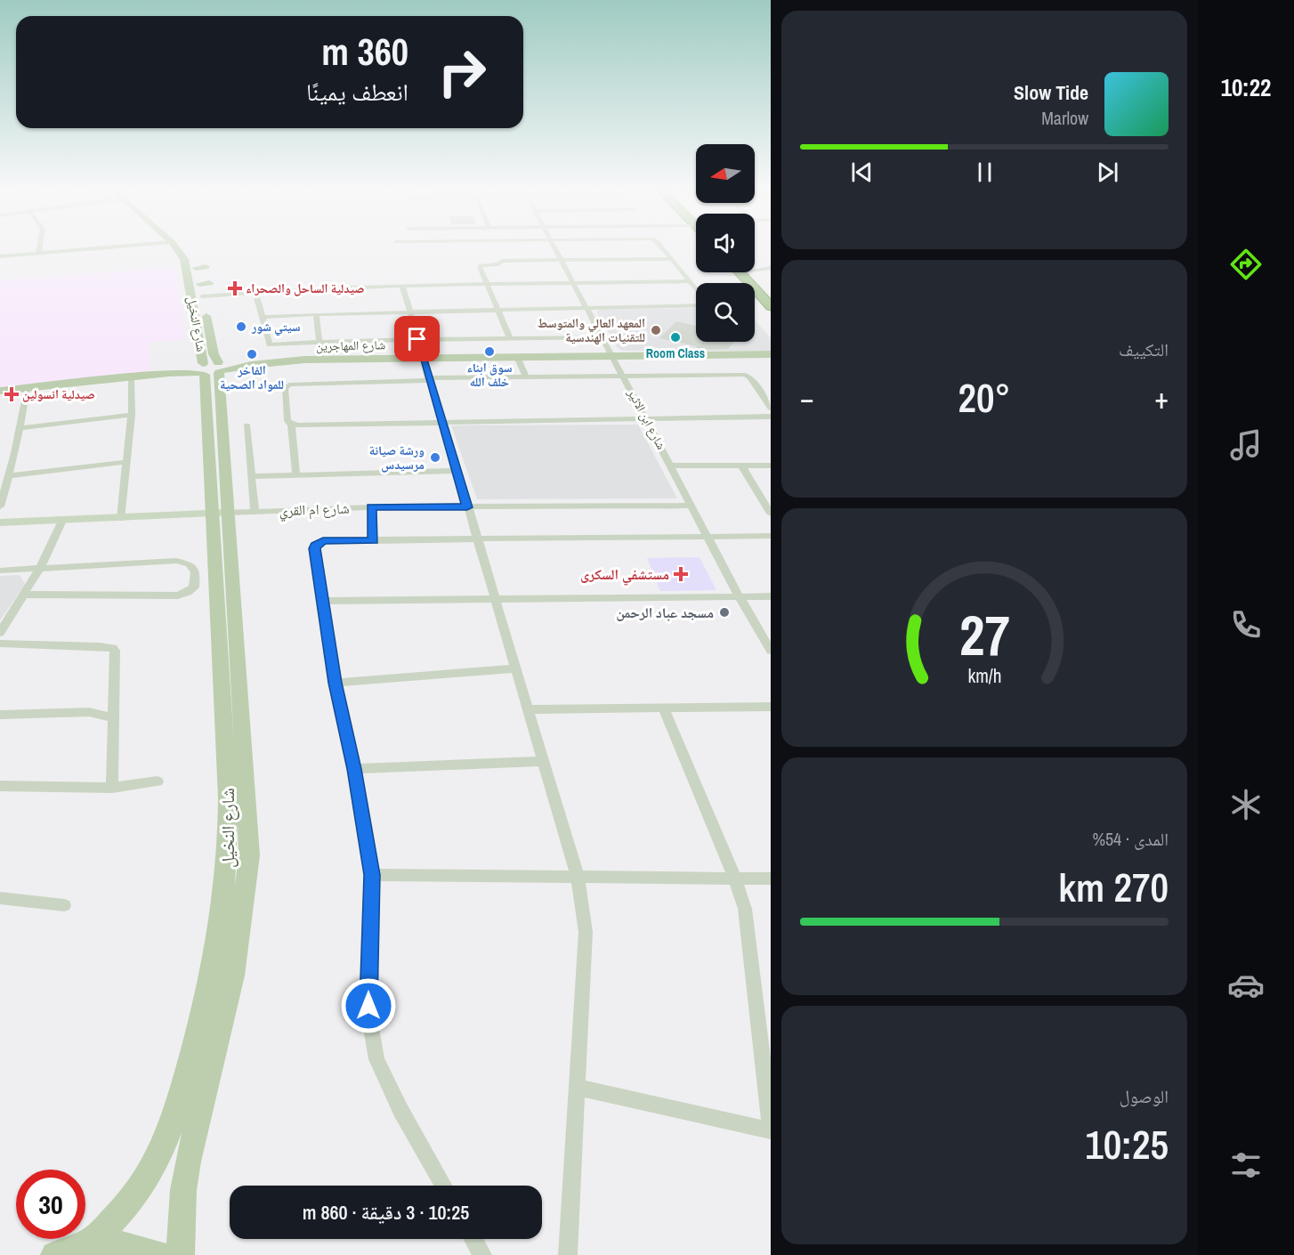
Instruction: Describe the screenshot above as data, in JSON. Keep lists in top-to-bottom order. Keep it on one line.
{"streets":{"main road":["شارع النخيل","شارع المهاجرين","شارع ام القري"],"street":["شارع ابن الاثير"]},"crossings":[["شارع النخيل","شارع المهاجرين"],["شارع النخيل","شارع ام القري"],["شارع المهاجرين","شارع ابن الاثير"],["شارع ابن الاثير","شارع ام القري"]],"places":{"health":["صيدلية الساحل والصحراء","صيدلية انسولين","مستشفي السكرى"],"other":["سيتي شور","المعهد العالي والمتوسط للتقنيات الهندسية","Room Class","سوق ابناء خلف الله","الفاخر للمواد الصحية","ورشة صيانة مرسيدس","مسجد عباد الرحمن"]},"north":"left","page":{"tabs":"10:22","turn":["360 m","انعطف يمينًا"],"song":["Slow Tide","Marlow"],"tile":["التكييف",["المدى · 54%","270 km"],["الوصول","10:25"]],"heat":["−","20°","+"],"limit":"30","trip":"10:25 · 3 دقيقة · 860 m","gauge":["27","km/h"]}}
